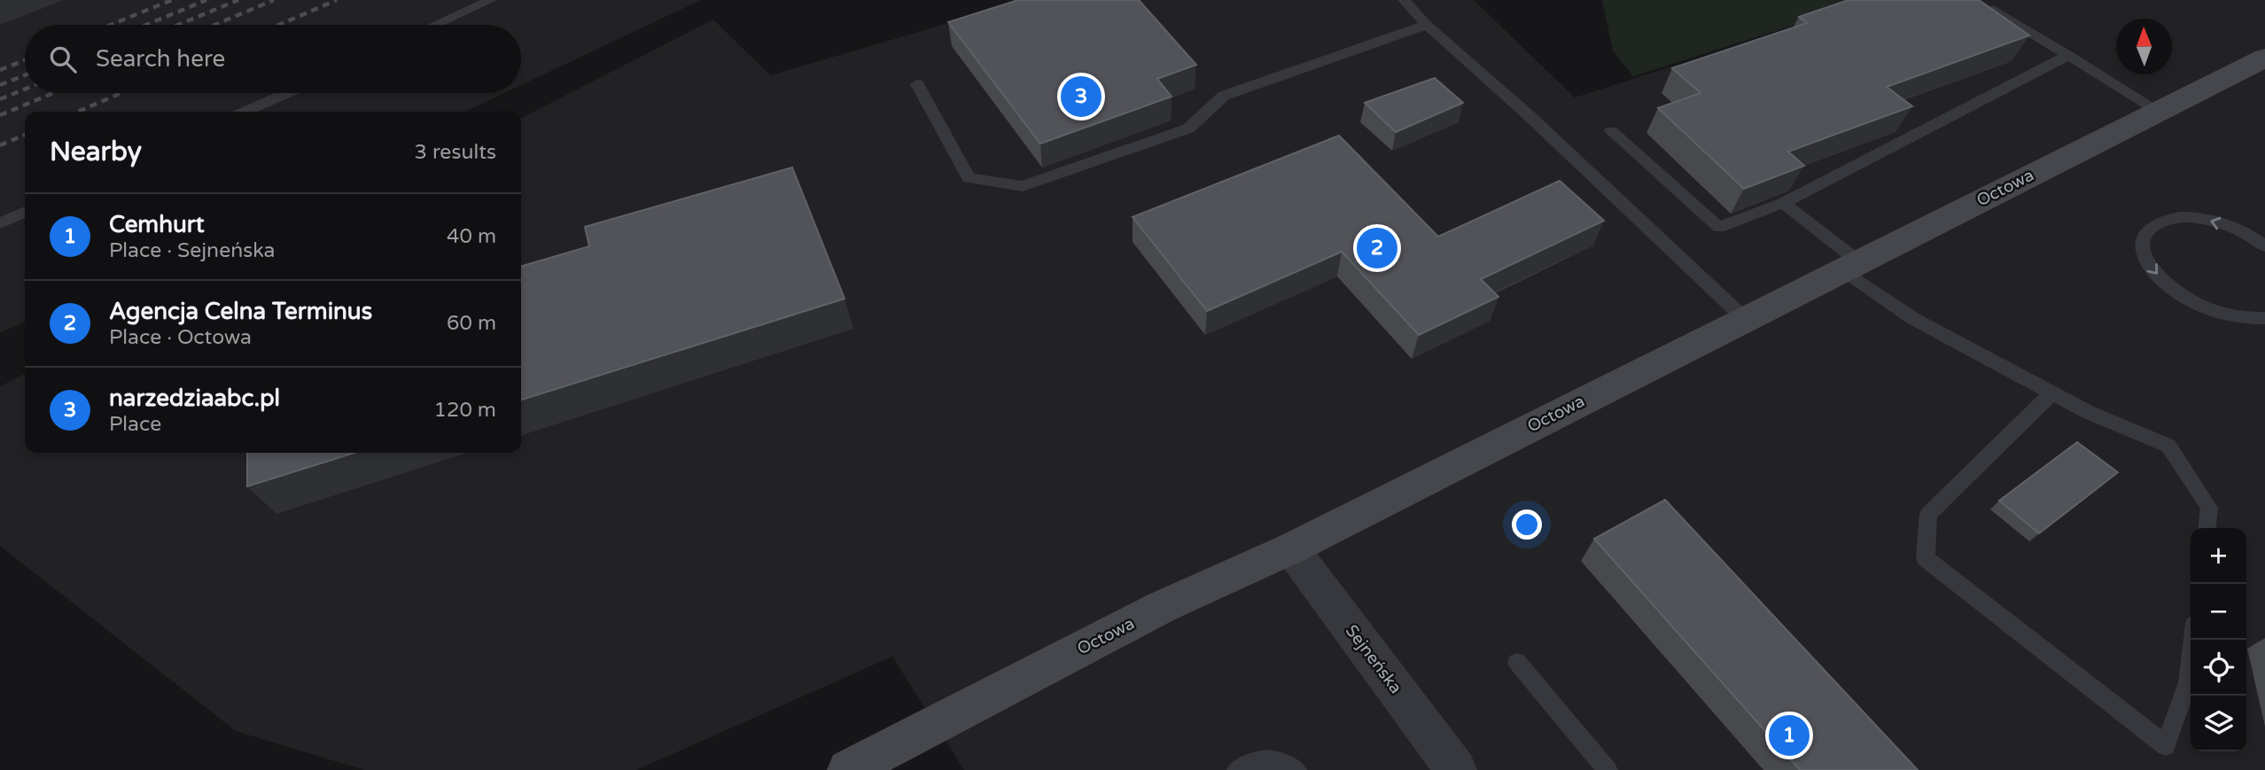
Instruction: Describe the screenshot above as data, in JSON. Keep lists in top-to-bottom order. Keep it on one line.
{"streets":{"street":["Octowa","Sejneńska"]},"crossings":[["Octowa","Sejneńska"]],"north":"top","page":{"search":"Search here","pins":["3","2","1"],"heading":["Nearby","3 results"],"list":[{"mark":"1","name":"Cemhurt","note":"Place · Sejneńska","value":"40 m"},{"mark":"2","name":"Agencja Celna Terminus","note":"Place · Octowa","value":"60 m"},{"mark":"3","name":"narzedziaabc.pl","note":"Place","value":"120 m"}],"map_buttons":["+","−"]}}
